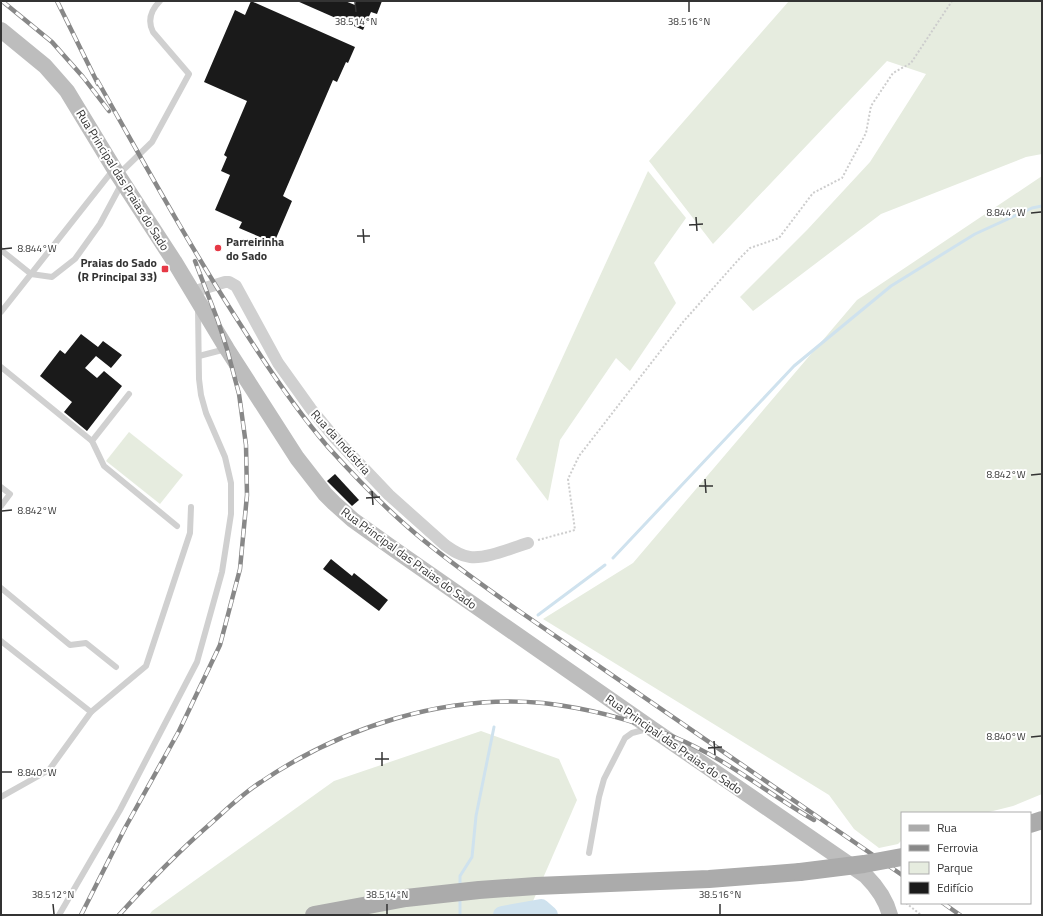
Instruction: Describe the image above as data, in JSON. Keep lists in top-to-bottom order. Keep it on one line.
{"streets":{"street":["Rua Principal das Praias do Sado","Rua da Indústria"]},"crossings":[["Rua Principal das Praias do Sado","Rua da Indústria"]],"places":{"other":["Parreirinha do Sado"],"transit":["Praias do Sado (R Principal 33)"]},"legend":["Rua","Ferrovia","Parque","Edifício"],"coordinates":["38.514°N","38.516°N","8.844°W","8.842°W","8.840°W","38.512°N"]}
